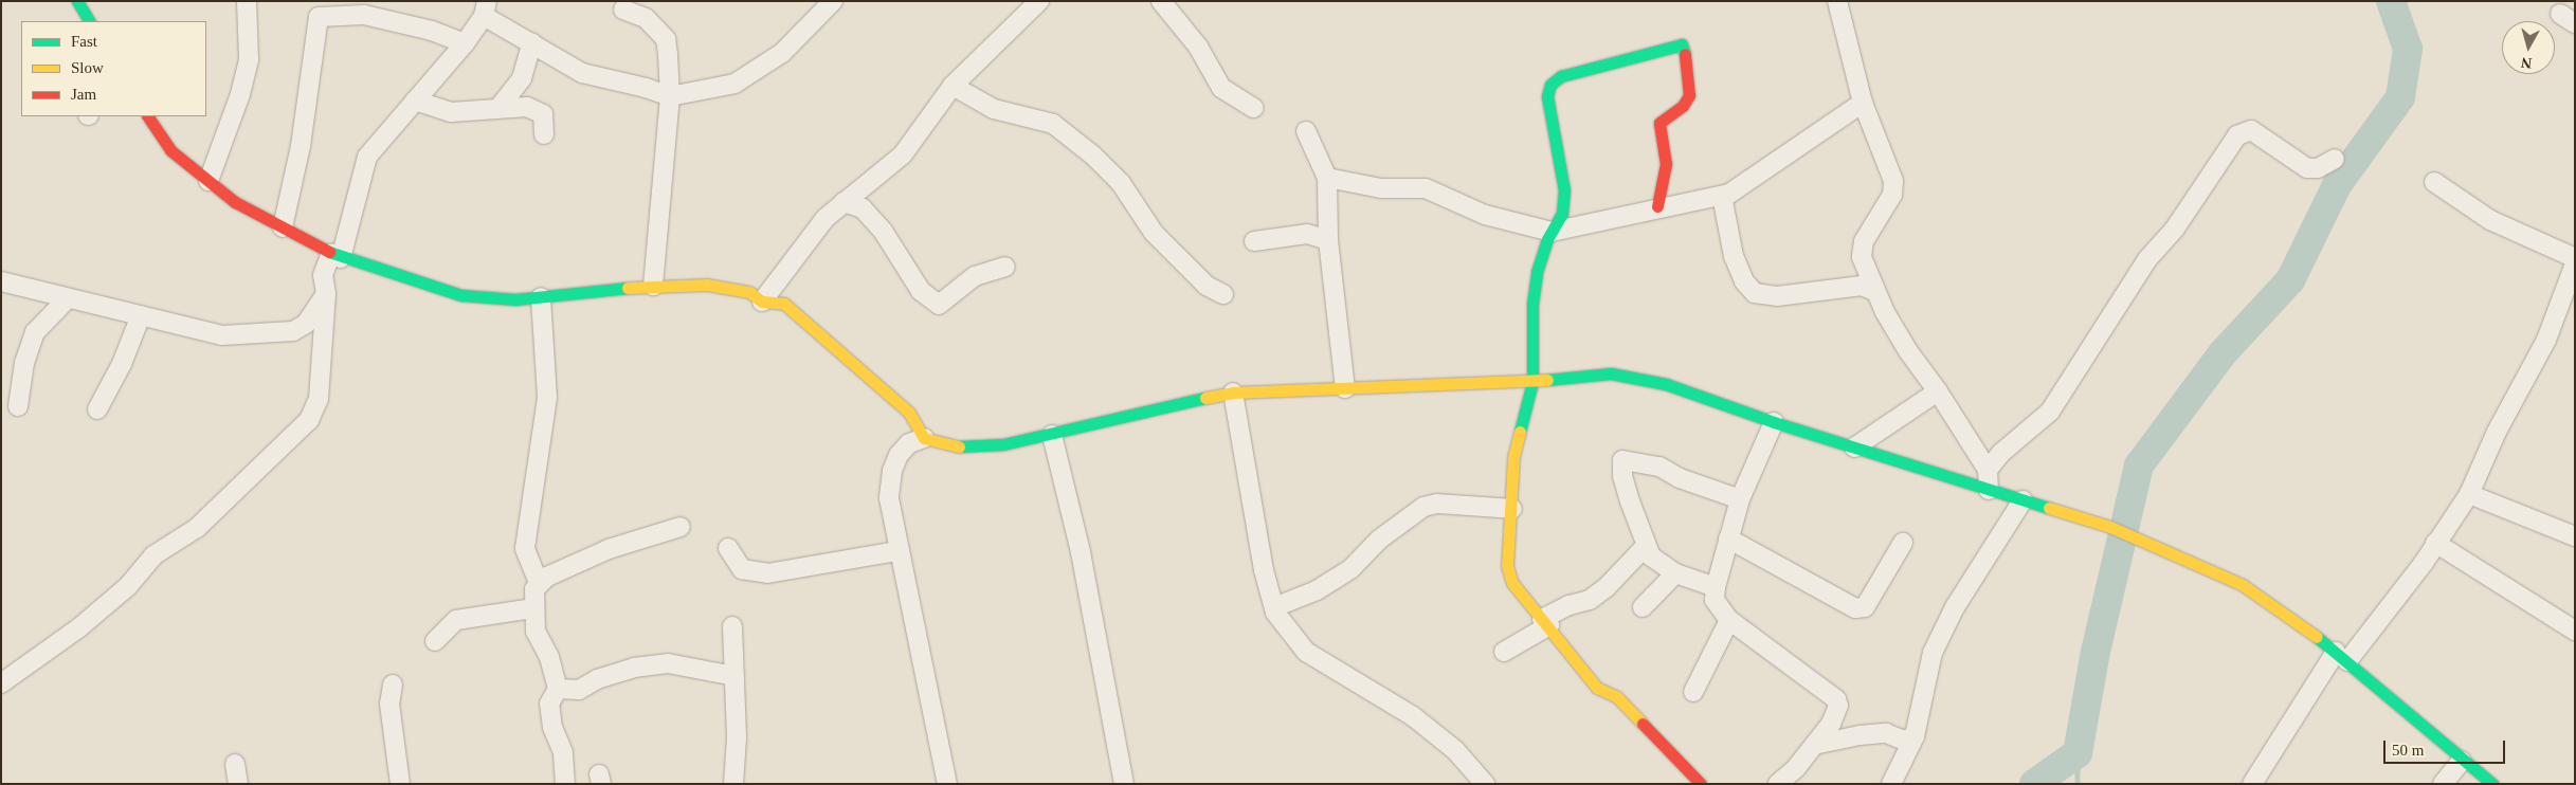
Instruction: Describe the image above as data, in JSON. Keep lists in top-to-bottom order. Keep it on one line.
{"legend":["Fast","Slow","Jam"],"scale_bar":"50 m","north":"bottom"}
